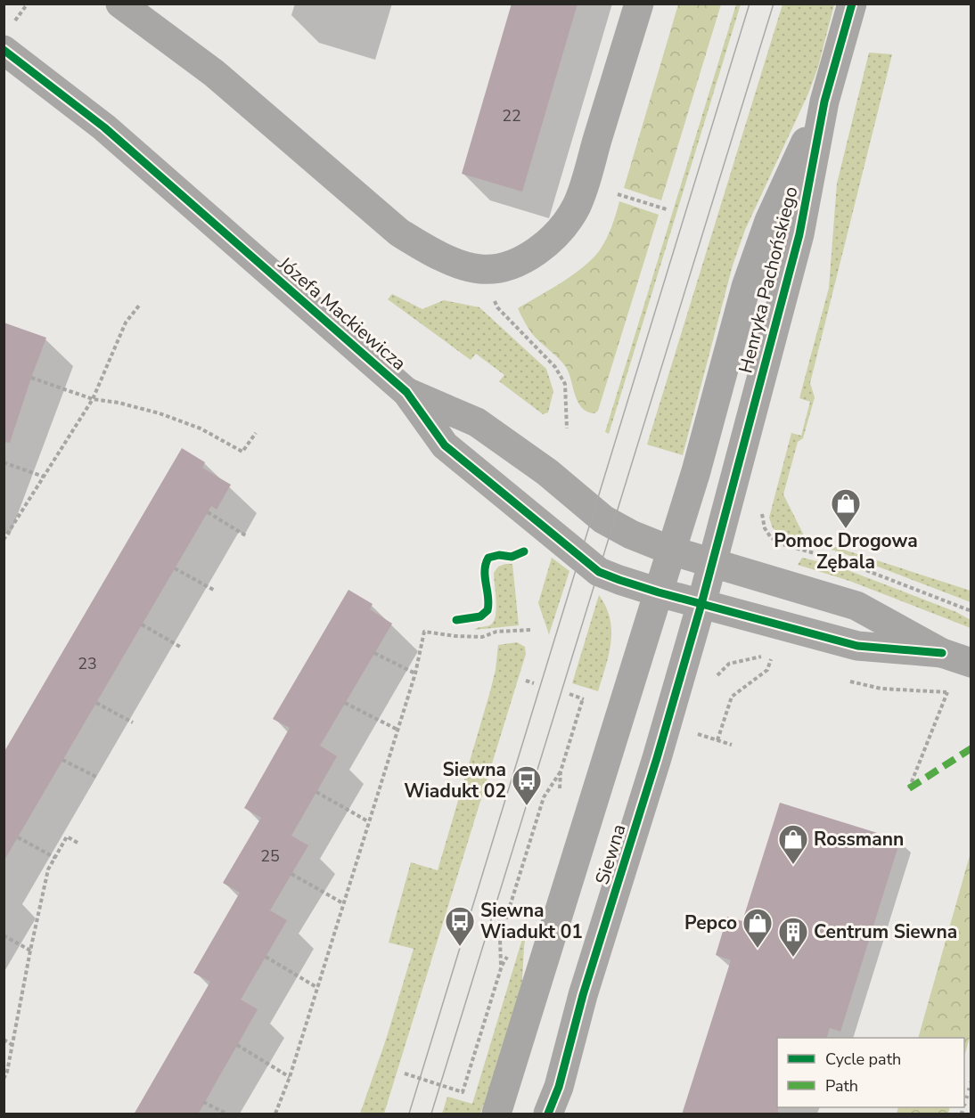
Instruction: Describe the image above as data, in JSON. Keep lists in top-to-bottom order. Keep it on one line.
{"streets":{"street":["Henryka Pachońskiego","Józefa Mackiewicza","Siewna"]},"crossings":[["Henryka Pachońskiego","Józefa Mackiewicza"],["Henryka Pachońskiego","Siewna"],["Józefa Mackiewicza","Siewna"]],"places":{"shop":["Pomoc Drogowa Zębala","Rossmann","Pepco"],"bus stop":["Siewna Wiadukt 02","Siewna Wiadukt 01"],"building":["Centrum Siewna"]},"house_numbers":["22","23","25"],"legend":["Cycle path","Path"]}
